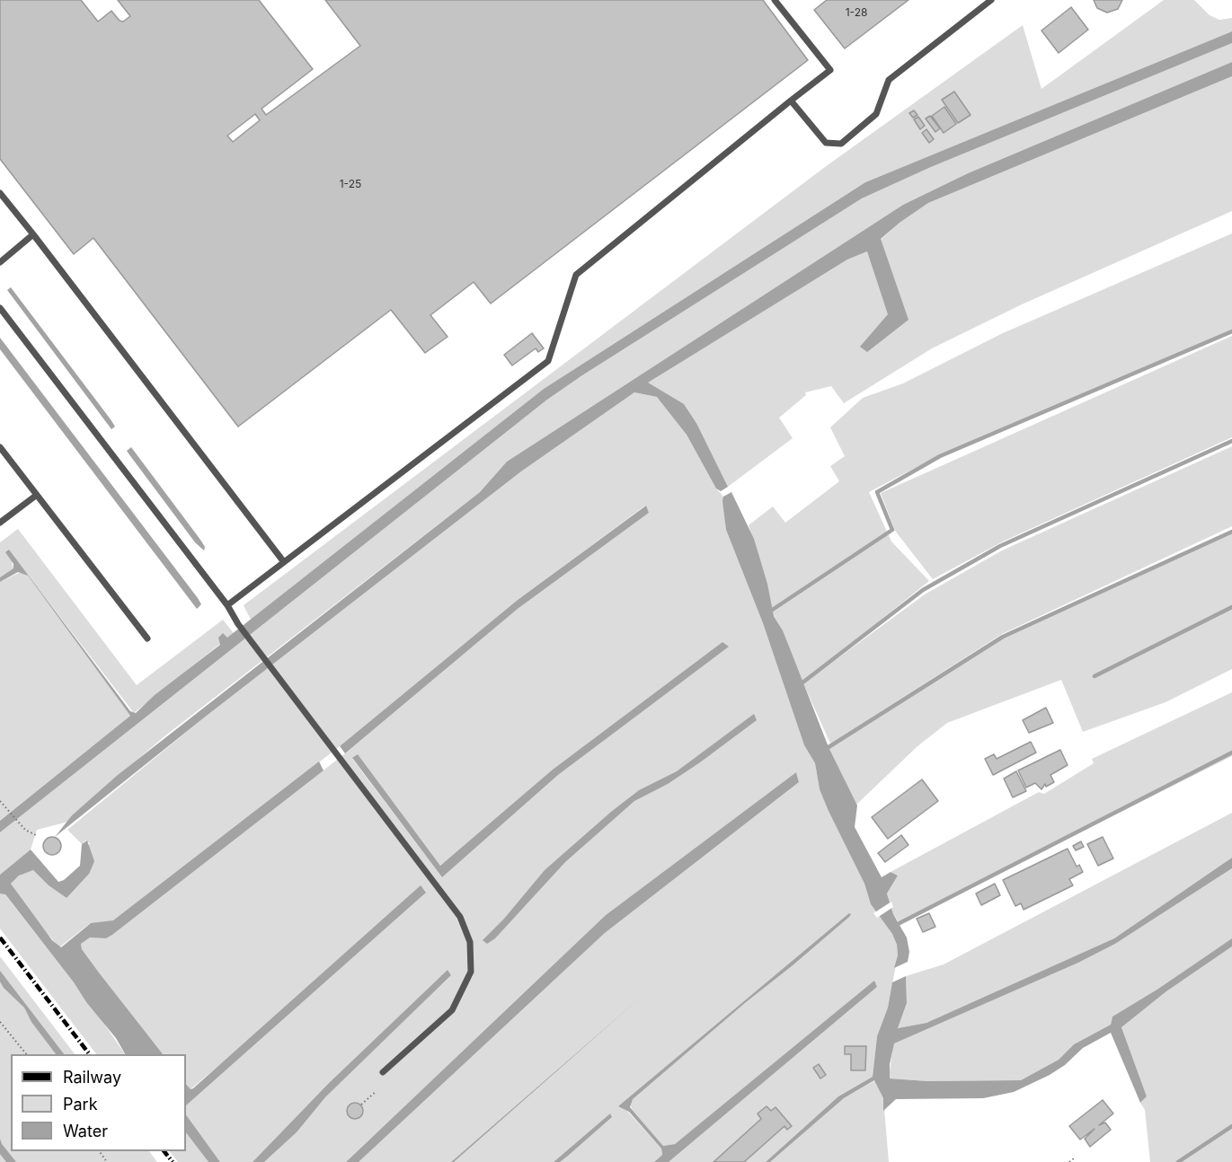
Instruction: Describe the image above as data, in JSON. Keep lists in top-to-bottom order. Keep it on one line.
{"house_numbers":["1-28","1-25"],"legend":["Railway","Park","Water"]}
